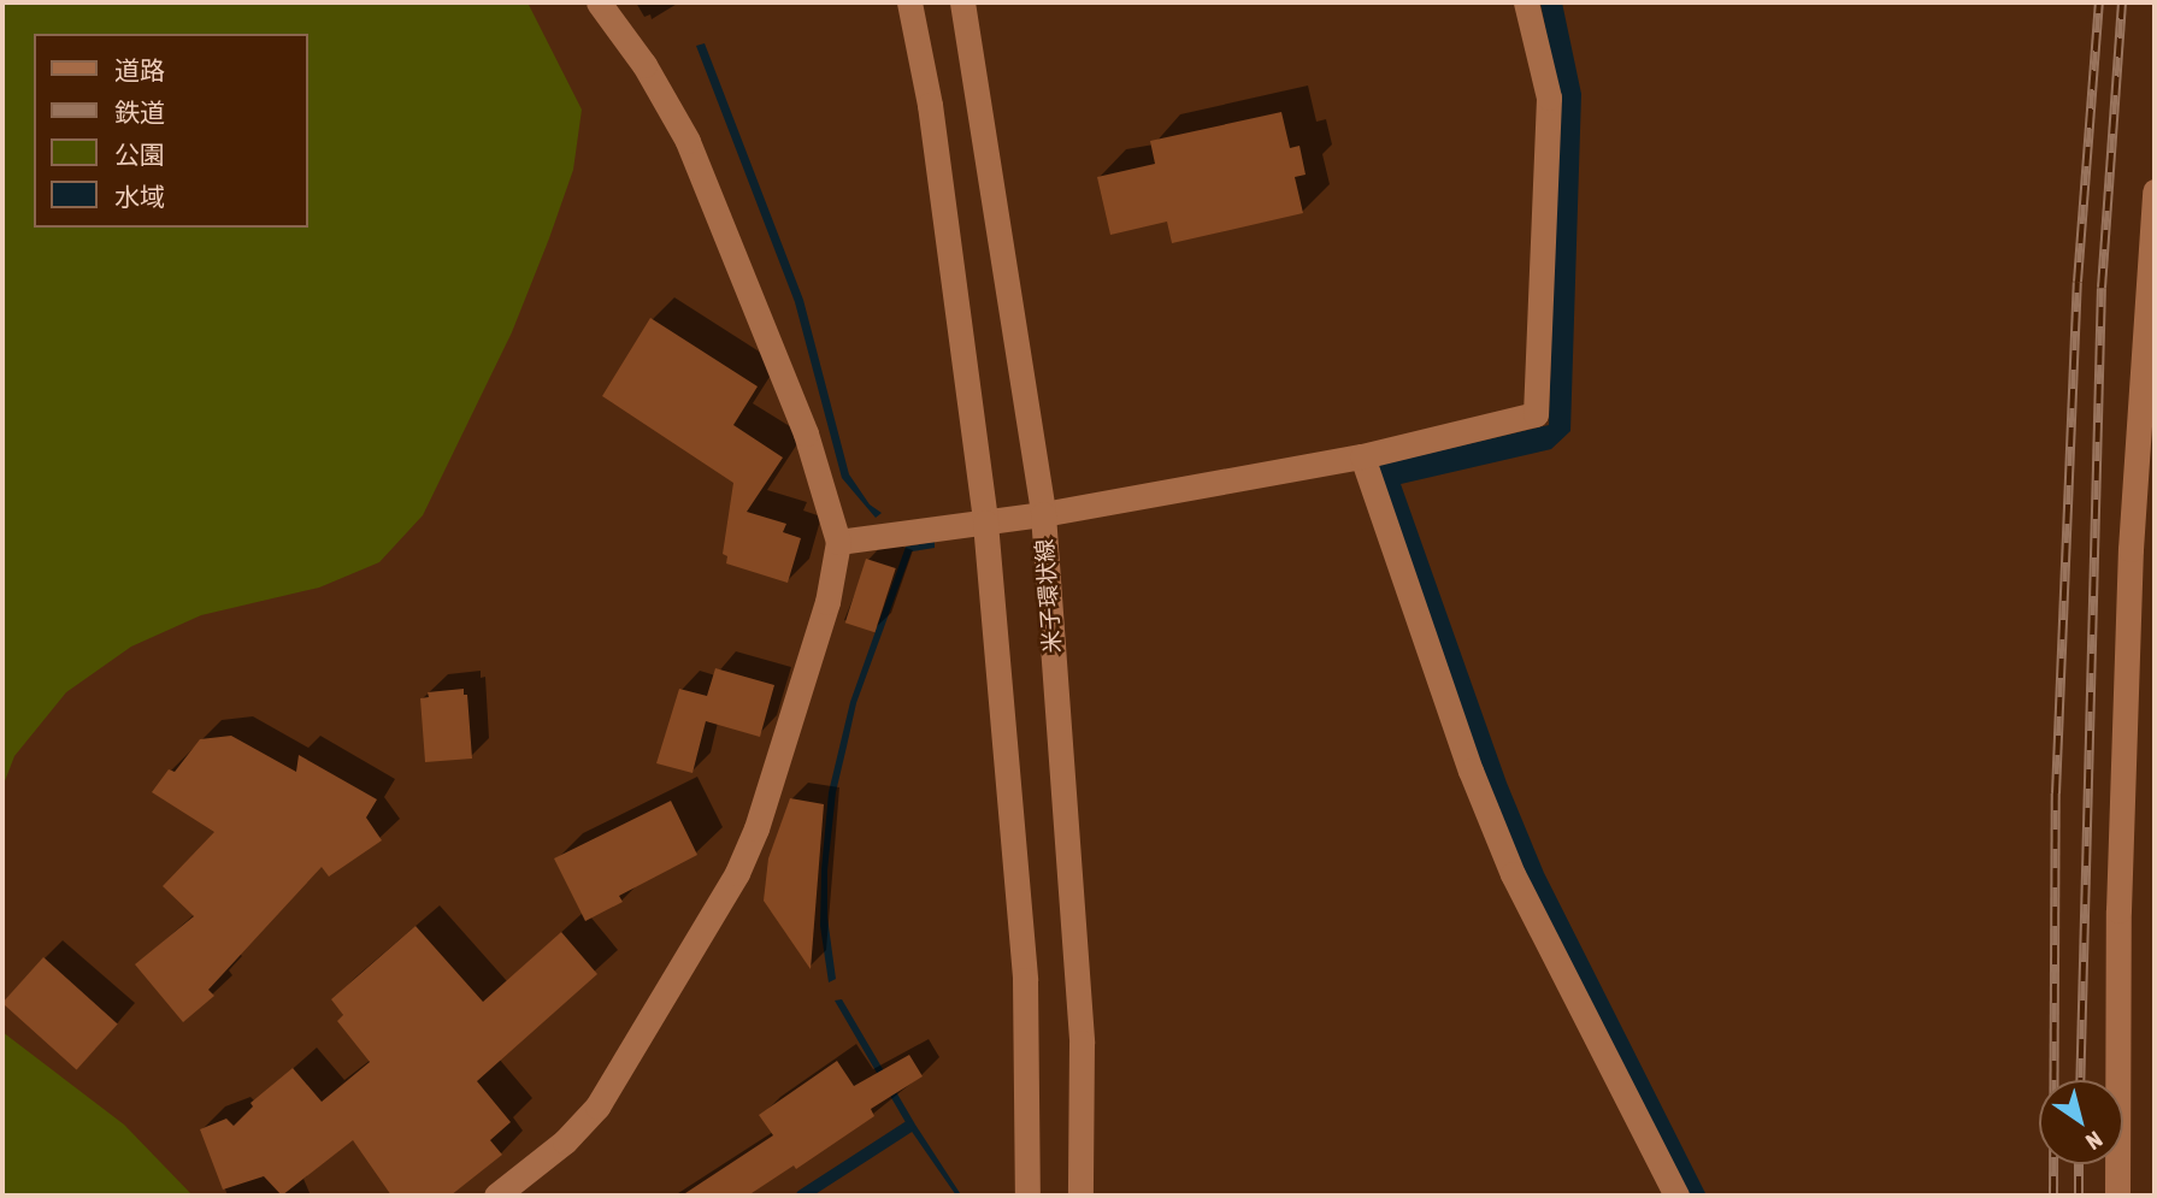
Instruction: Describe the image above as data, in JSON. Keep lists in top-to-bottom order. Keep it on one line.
{"streets":{"street":["米子環状線"]},"legend":["道路","鉄道","公園","水域"],"north":"bottom right"}
